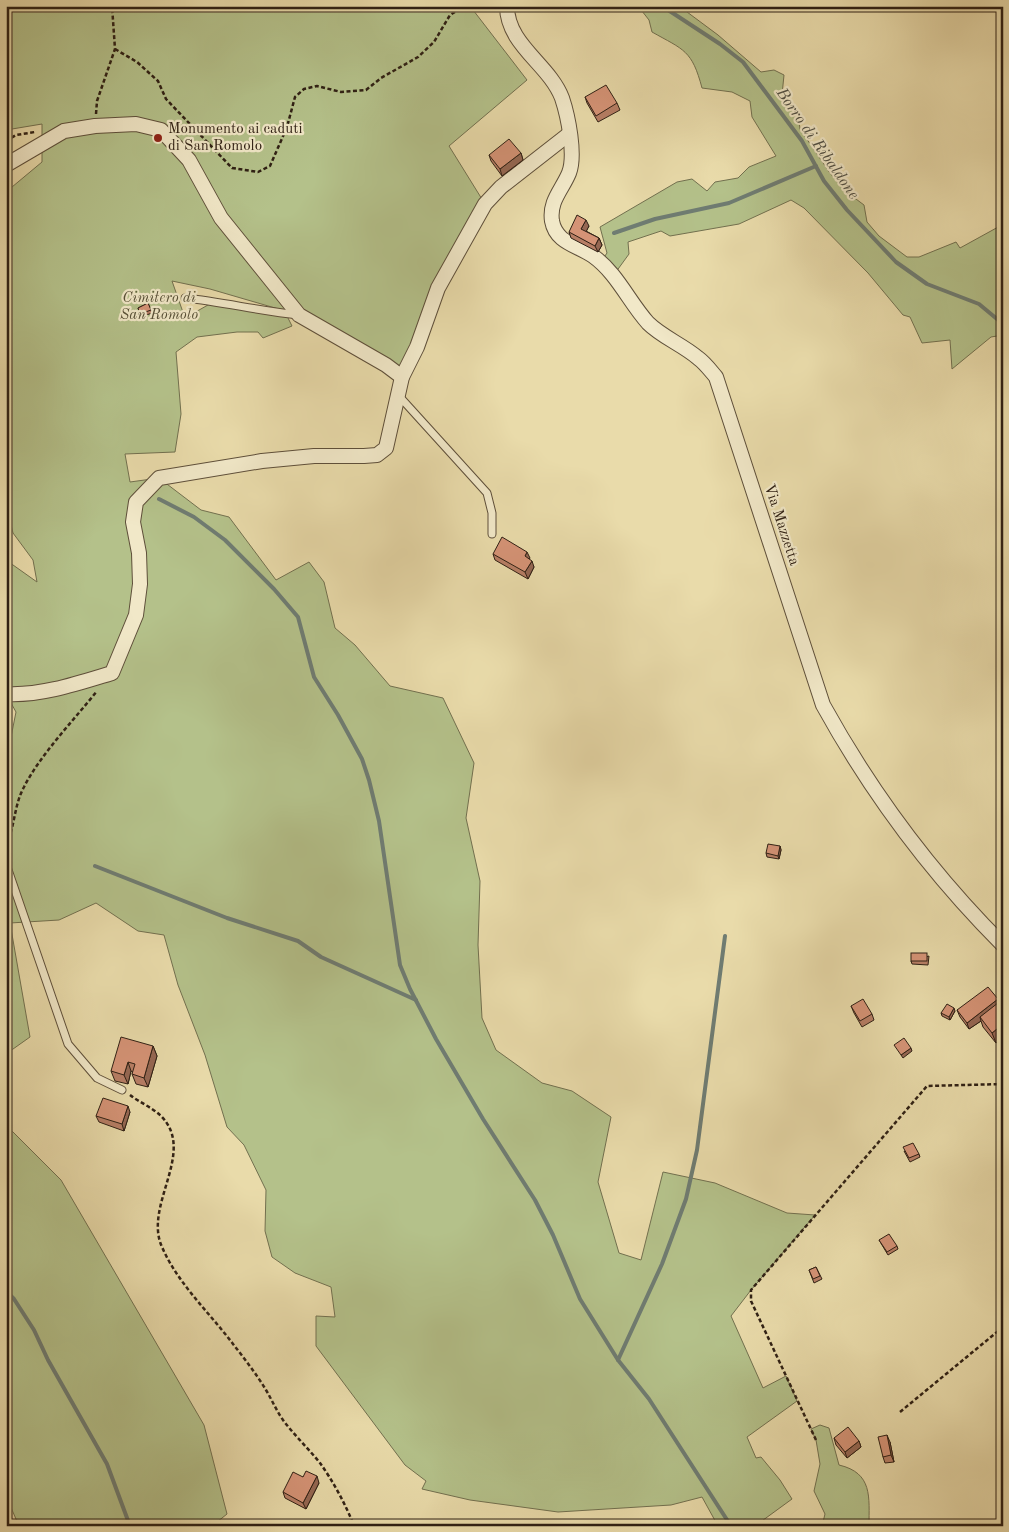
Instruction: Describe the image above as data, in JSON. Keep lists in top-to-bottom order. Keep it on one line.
{"streets":{"street":["Via Mazzetta"]},"water":["Borro di Ribaldone"],"parks":["Cimitero di San Romolo"],"places":["Monumento ai caduti di San Romolo"]}
